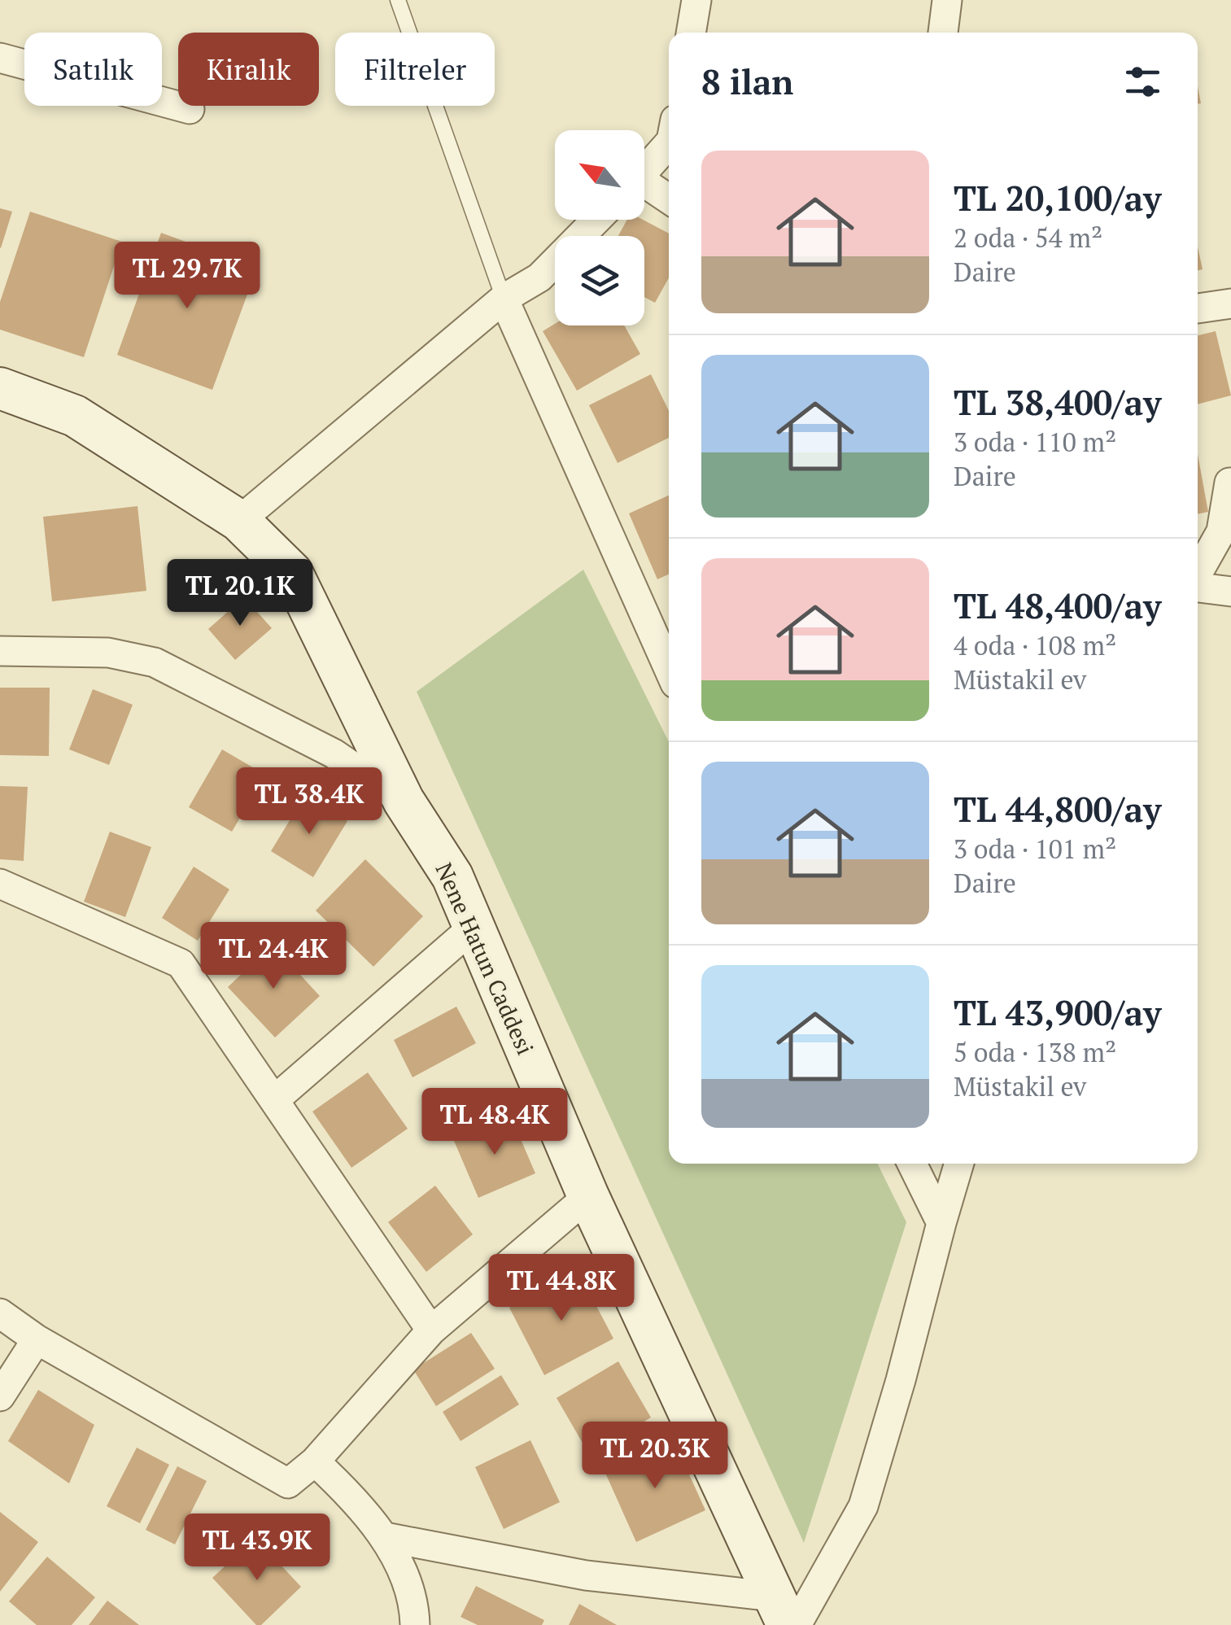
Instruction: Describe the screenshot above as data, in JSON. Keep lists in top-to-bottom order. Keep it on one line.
{"streets":{"street":["Nene Hatun Caddesi"]},"north":"top left","page":{"chip":["Satılık","Kiralık","Filtreler"],"heading":"8 ilan","list":[{"name":"TL 20,100/ay","note":"2 oda · 54 m² · Daire"},{"name":"TL 38,400/ay","note":"3 oda · 110 m² · Daire"},{"name":"TL 48,400/ay","note":"4 oda · 108 m² · Müstakil ev"},{"name":"TL 44,800/ay","note":"3 oda · 101 m² · Daire"},{"name":"TL 43,900/ay","note":"5 oda · 138 m² · Müstakil ev"}],"price":["TL 29.7K","TL 20.1K","TL 38.4K","TL 24.4K","TL 48.4K","TL 44.8K","TL 20.3K","TL 43.9K"]}}
